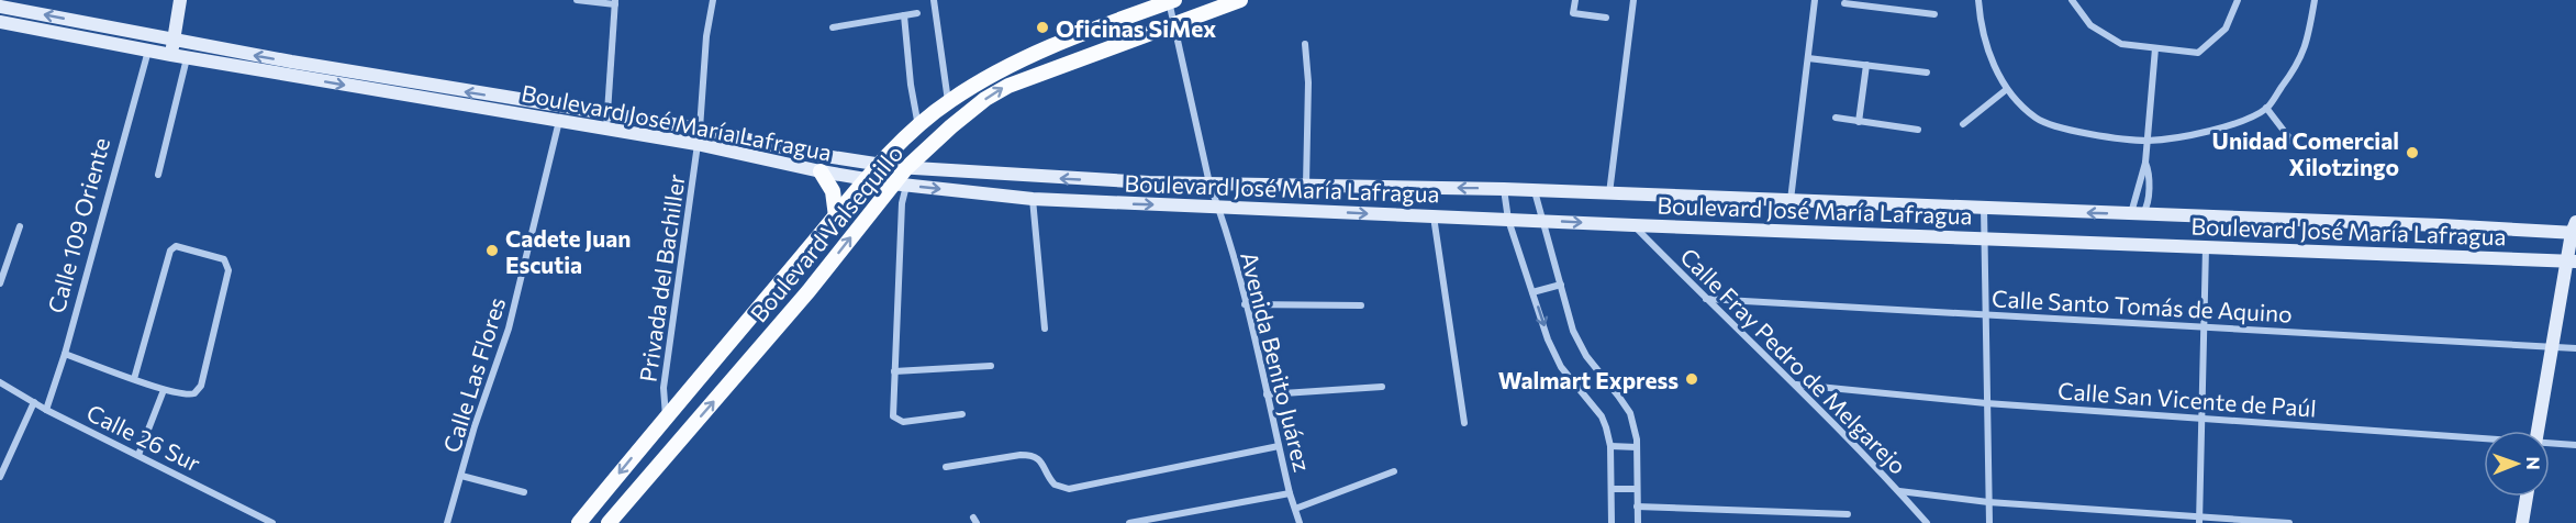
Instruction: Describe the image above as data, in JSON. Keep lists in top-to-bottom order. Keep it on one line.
{"streets":{"main road":["Boulevard José María Lafragua","Boulevard Valsequillo"],"street":["Calle 109 Oriente","Privada del Bachiller","Calle Santo Tomás de Aquino","Calle Fray Pedro de Melgarejo","Avenida Benito Juárez","Calle Las Flores","Calle San Vicente de Paúl","Calle 26 Sur"]},"crossings":[["Boulevard José María Lafragua","Calle 109 Oriente"],["Boulevard José María Lafragua","Boulevard Valsequillo"],["Boulevard José María Lafragua","Privada del Bachiller"],["Boulevard José María Lafragua","Calle Fray Pedro de Melgarejo"],["Boulevard José María Lafragua","Avenida Benito Juárez"],["Boulevard José María Lafragua","Calle Las Flores"],["Calle 109 Oriente","Calle 26 Sur"],["Boulevard Valsequillo","Privada del Bachiller"],["Boulevard Valsequillo","Avenida Benito Juárez"],["Calle Santo Tomás de Aquino","Calle Fray Pedro de Melgarejo"],["Calle Fray Pedro de Melgarejo","Calle San Vicente de Paúl"]],"places":["Oficinas SiMex","Unidad Comercial Xilotzingo","Cadete Juan Escutia","Walmart Express"],"north":"right"}
